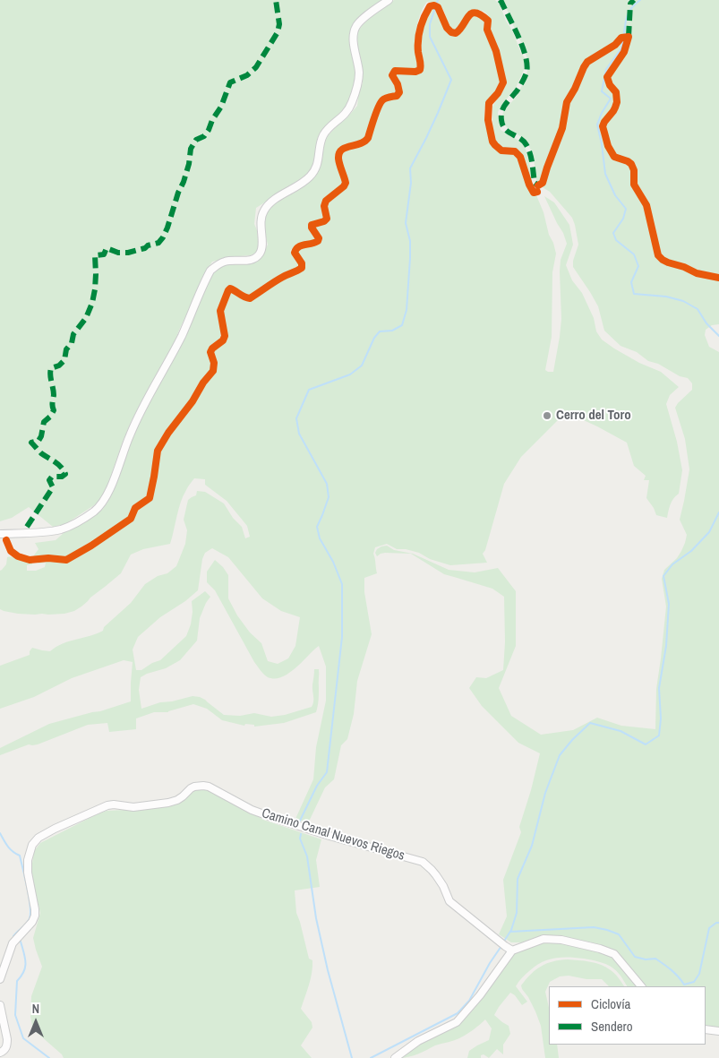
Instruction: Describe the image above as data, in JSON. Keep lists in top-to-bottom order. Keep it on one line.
{"streets":{"street":["Camino Canal Nuevos Riegos"]},"places":["Cerro del Toro"],"legend":["Ciclovía","Sendero"],"north":"top"}
